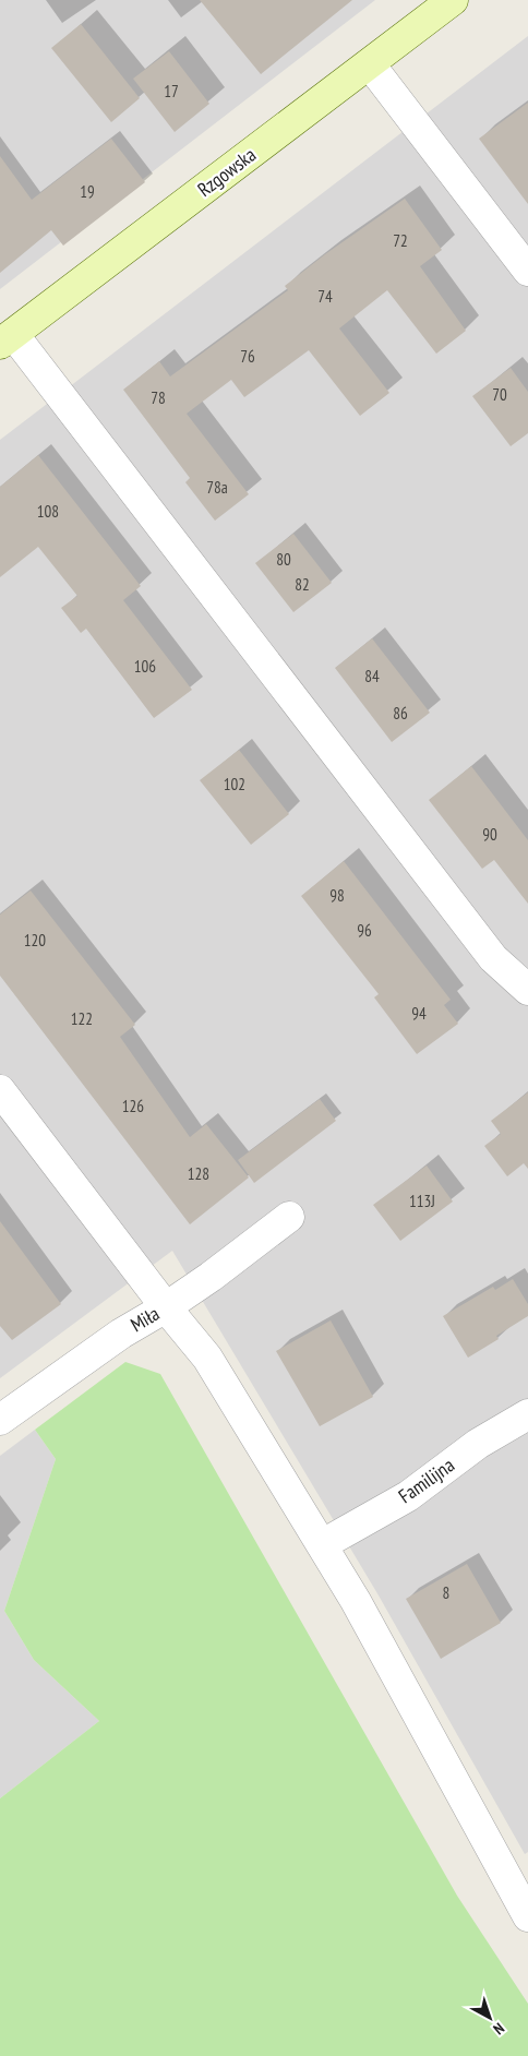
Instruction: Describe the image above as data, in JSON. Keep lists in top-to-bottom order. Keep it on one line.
{"streets":{"main road":["Rzgowska"],"street":["Miła","Familijna"]},"house_numbers":["17","19","72","74","76","70","78","78a","108","80","82","106","84","86","102","90","98","96","120","94","122","126","128","113J","8"],"north":"bottom right"}
